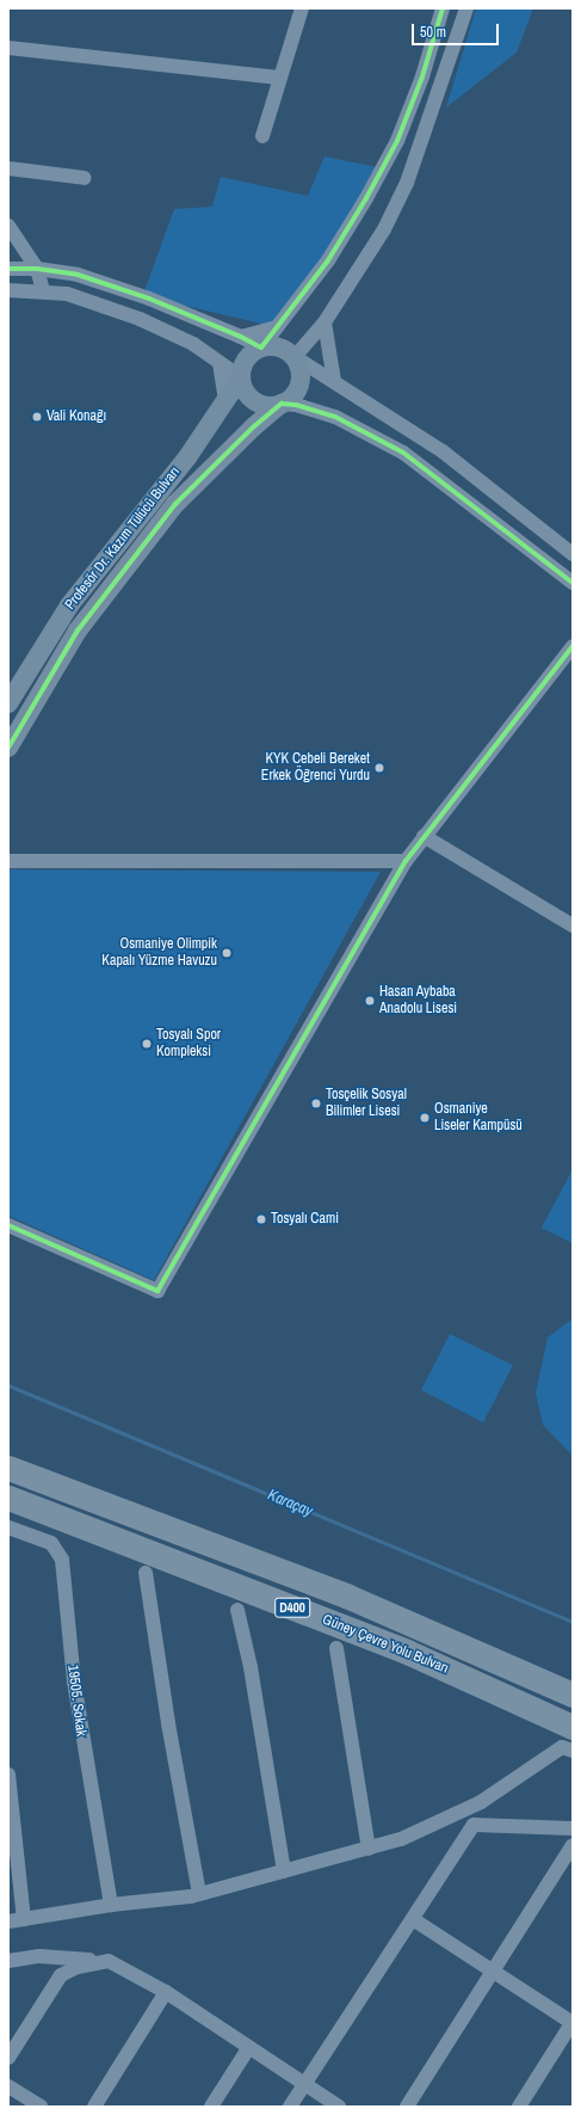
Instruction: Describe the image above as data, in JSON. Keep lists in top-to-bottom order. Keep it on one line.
{"streets":{"highway":["D400","Güney Çevre Yolu Bulvarı"],"street":["Profesör Dr. Kazım Tülücü Bulvarı","19505. Sokak"]},"water":["Karaçay"],"places":["Vali Konağı","KYK Cebeli Bereket Erkek Öğrenci Yurdu","Osmaniye Olimpik Kapalı Yüzme Havuzu","Hasan Aybaba Anadolu Lisesi","Tosyalı Spor Kompleksi","Tosçelik Sosyal Bilimler Lisesi","Osmaniye Liseler Kampüsü","Tosyalı Cami"],"scale_bar":"50 m"}
